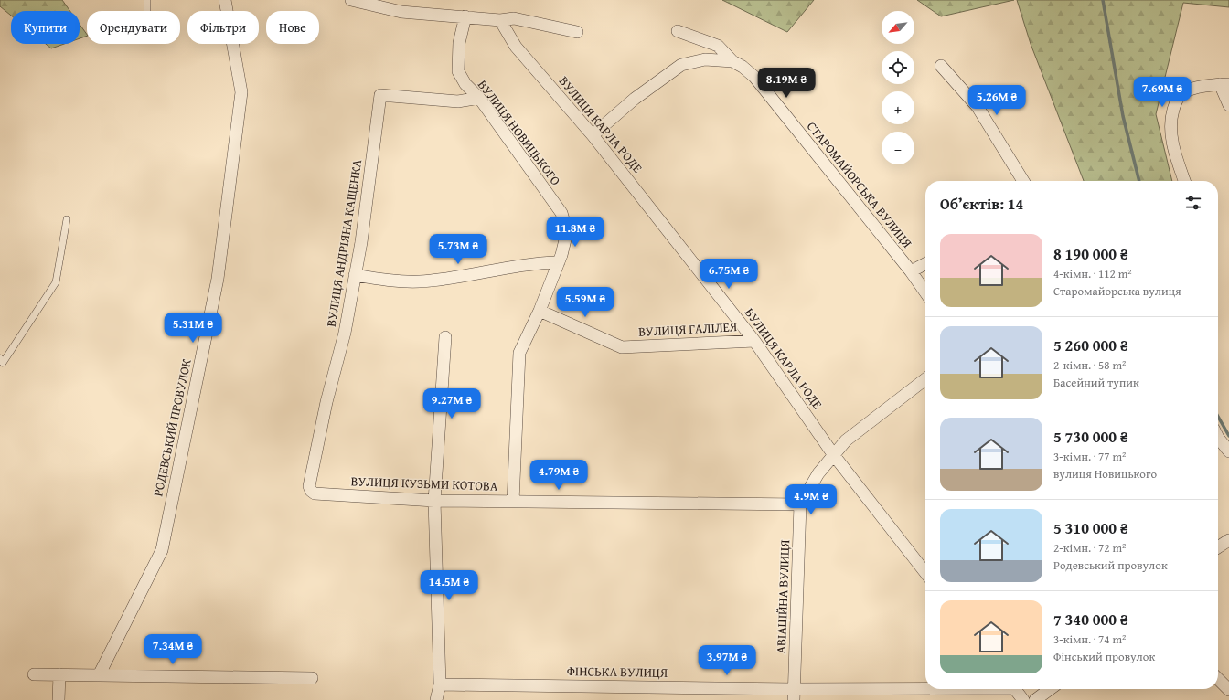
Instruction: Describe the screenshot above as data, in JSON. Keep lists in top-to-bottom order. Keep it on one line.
{"streets":{"street":["ВУЛИЦЯ КАРЛА РОДЕ","ВУЛИЦЯ НОВИЦЬКОГО","СТАРОМАЙОРСЬКА ВУЛИЦЯ","ВУЛИЦЯ АНДРІЯНА КАЩЕНКА","ВУЛИЦЯ ГАЛІЛЕЯ","РОДЕВСЬКИЙ ПРОВУЛОК","ВУЛИЦЯ КУЗЬМИ КОТОВА","АВІАЦІЙНА ВУЛИЦЯ","ФІНСЬКА ВУЛИЦЯ"]},"crossings":[["ВУЛИЦЯ КАРЛА РОДЕ","СТАРОМАЙОРСЬКА ВУЛИЦЯ"],["ВУЛИЦЯ КАРЛА РОДЕ","ВУЛИЦЯ ГАЛІЛЕЯ"],["ВУЛИЦЯ КАРЛА РОДЕ","АВІАЦІЙНА ВУЛИЦЯ"],["ВУЛИЦЯ НОВИЦЬКОГО","ВУЛИЦЯ АНДРІЯНА КАЩЕНКА"],["ВУЛИЦЯ НОВИЦЬКОГО","ВУЛИЦЯ ГАЛІЛЕЯ"],["ВУЛИЦЯ НОВИЦЬКОГО","ВУЛИЦЯ КУЗЬМИ КОТОВА"],["ВУЛИЦЯ АНДРІЯНА КАЩЕНКА","ВУЛИЦЯ КУЗЬМИ КОТОВА"],["ВУЛИЦЯ КУЗЬМИ КОТОВА","АВІАЦІЙНА ВУЛИЦЯ"],["АВІАЦІЙНА ВУЛИЦЯ","ФІНСЬКА ВУЛИЦЯ"]],"north":"bottom left","page":{"map_buttons":["+","−"],"chip":["Купити","Орендувати","Фільтри","Нове"],"price":["8.19M ₴","7.69M ₴","5.26M ₴","11.8M ₴","5.73M ₴","6.75M ₴","5.59M ₴","5.31M ₴","9.27M ₴","4.79M ₴","4.9M ₴","14.5M ₴","7.34M ₴","3.97M ₴"],"heading":"Об’єктів: 14","list":[{"name":"8 190 000 ₴","note":"4-кімн. · 112 m² · Старомайорська вулиця"},{"name":"5 260 000 ₴","note":"2-кімн. · 58 m² · Басейний тупик"},{"name":"5 730 000 ₴","note":"3-кімн. · 77 m² · вулиця Новицького"},{"name":"5 310 000 ₴","note":"2-кімн. · 72 m² · Родевський провулок"},{"name":"7 340 000 ₴","note":"3-кімн. · 74 m² · Фінський провулок"}]}}
